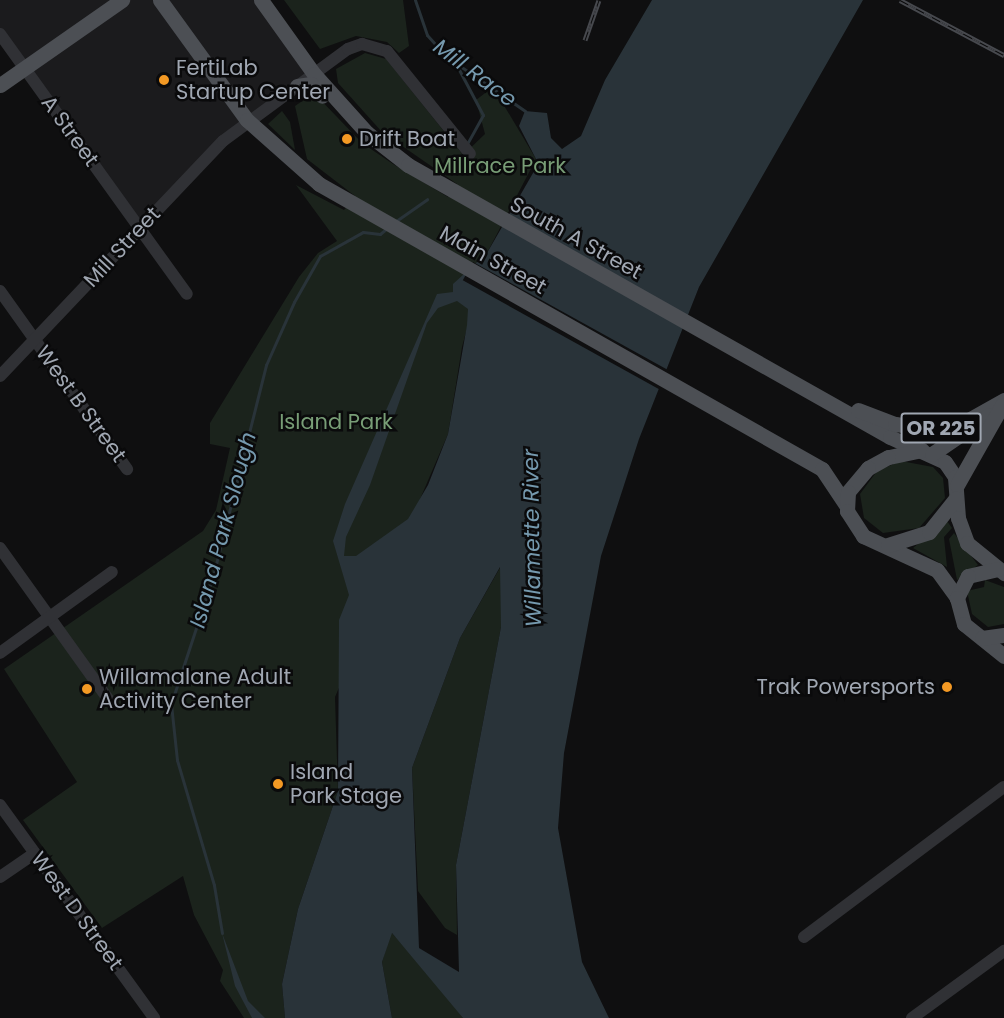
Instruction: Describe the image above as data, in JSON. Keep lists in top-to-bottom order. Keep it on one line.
{"streets":{"main road":["South A Street","Main Street","OR 225"],"street":["A Street","Mill Street","West B Street","West D Street"]},"crossings":[["A Street","Mill Street"],["South A Street","Mill Street"],["South A Street","Main Street"],["South A Street","OR 225"],["Mill Street","Main Street"],["Mill Street","West B Street"],["Main Street","OR 225"]],"water":["Mill Race","Island Park Slough","Willamette River"],"parks":["Millrace Park","Island Park"],"places":["FertiLab Startup Center","Drift Boat","Trak Powersports","Willamalane Adult Activity Center","Island Park Stage"]}
